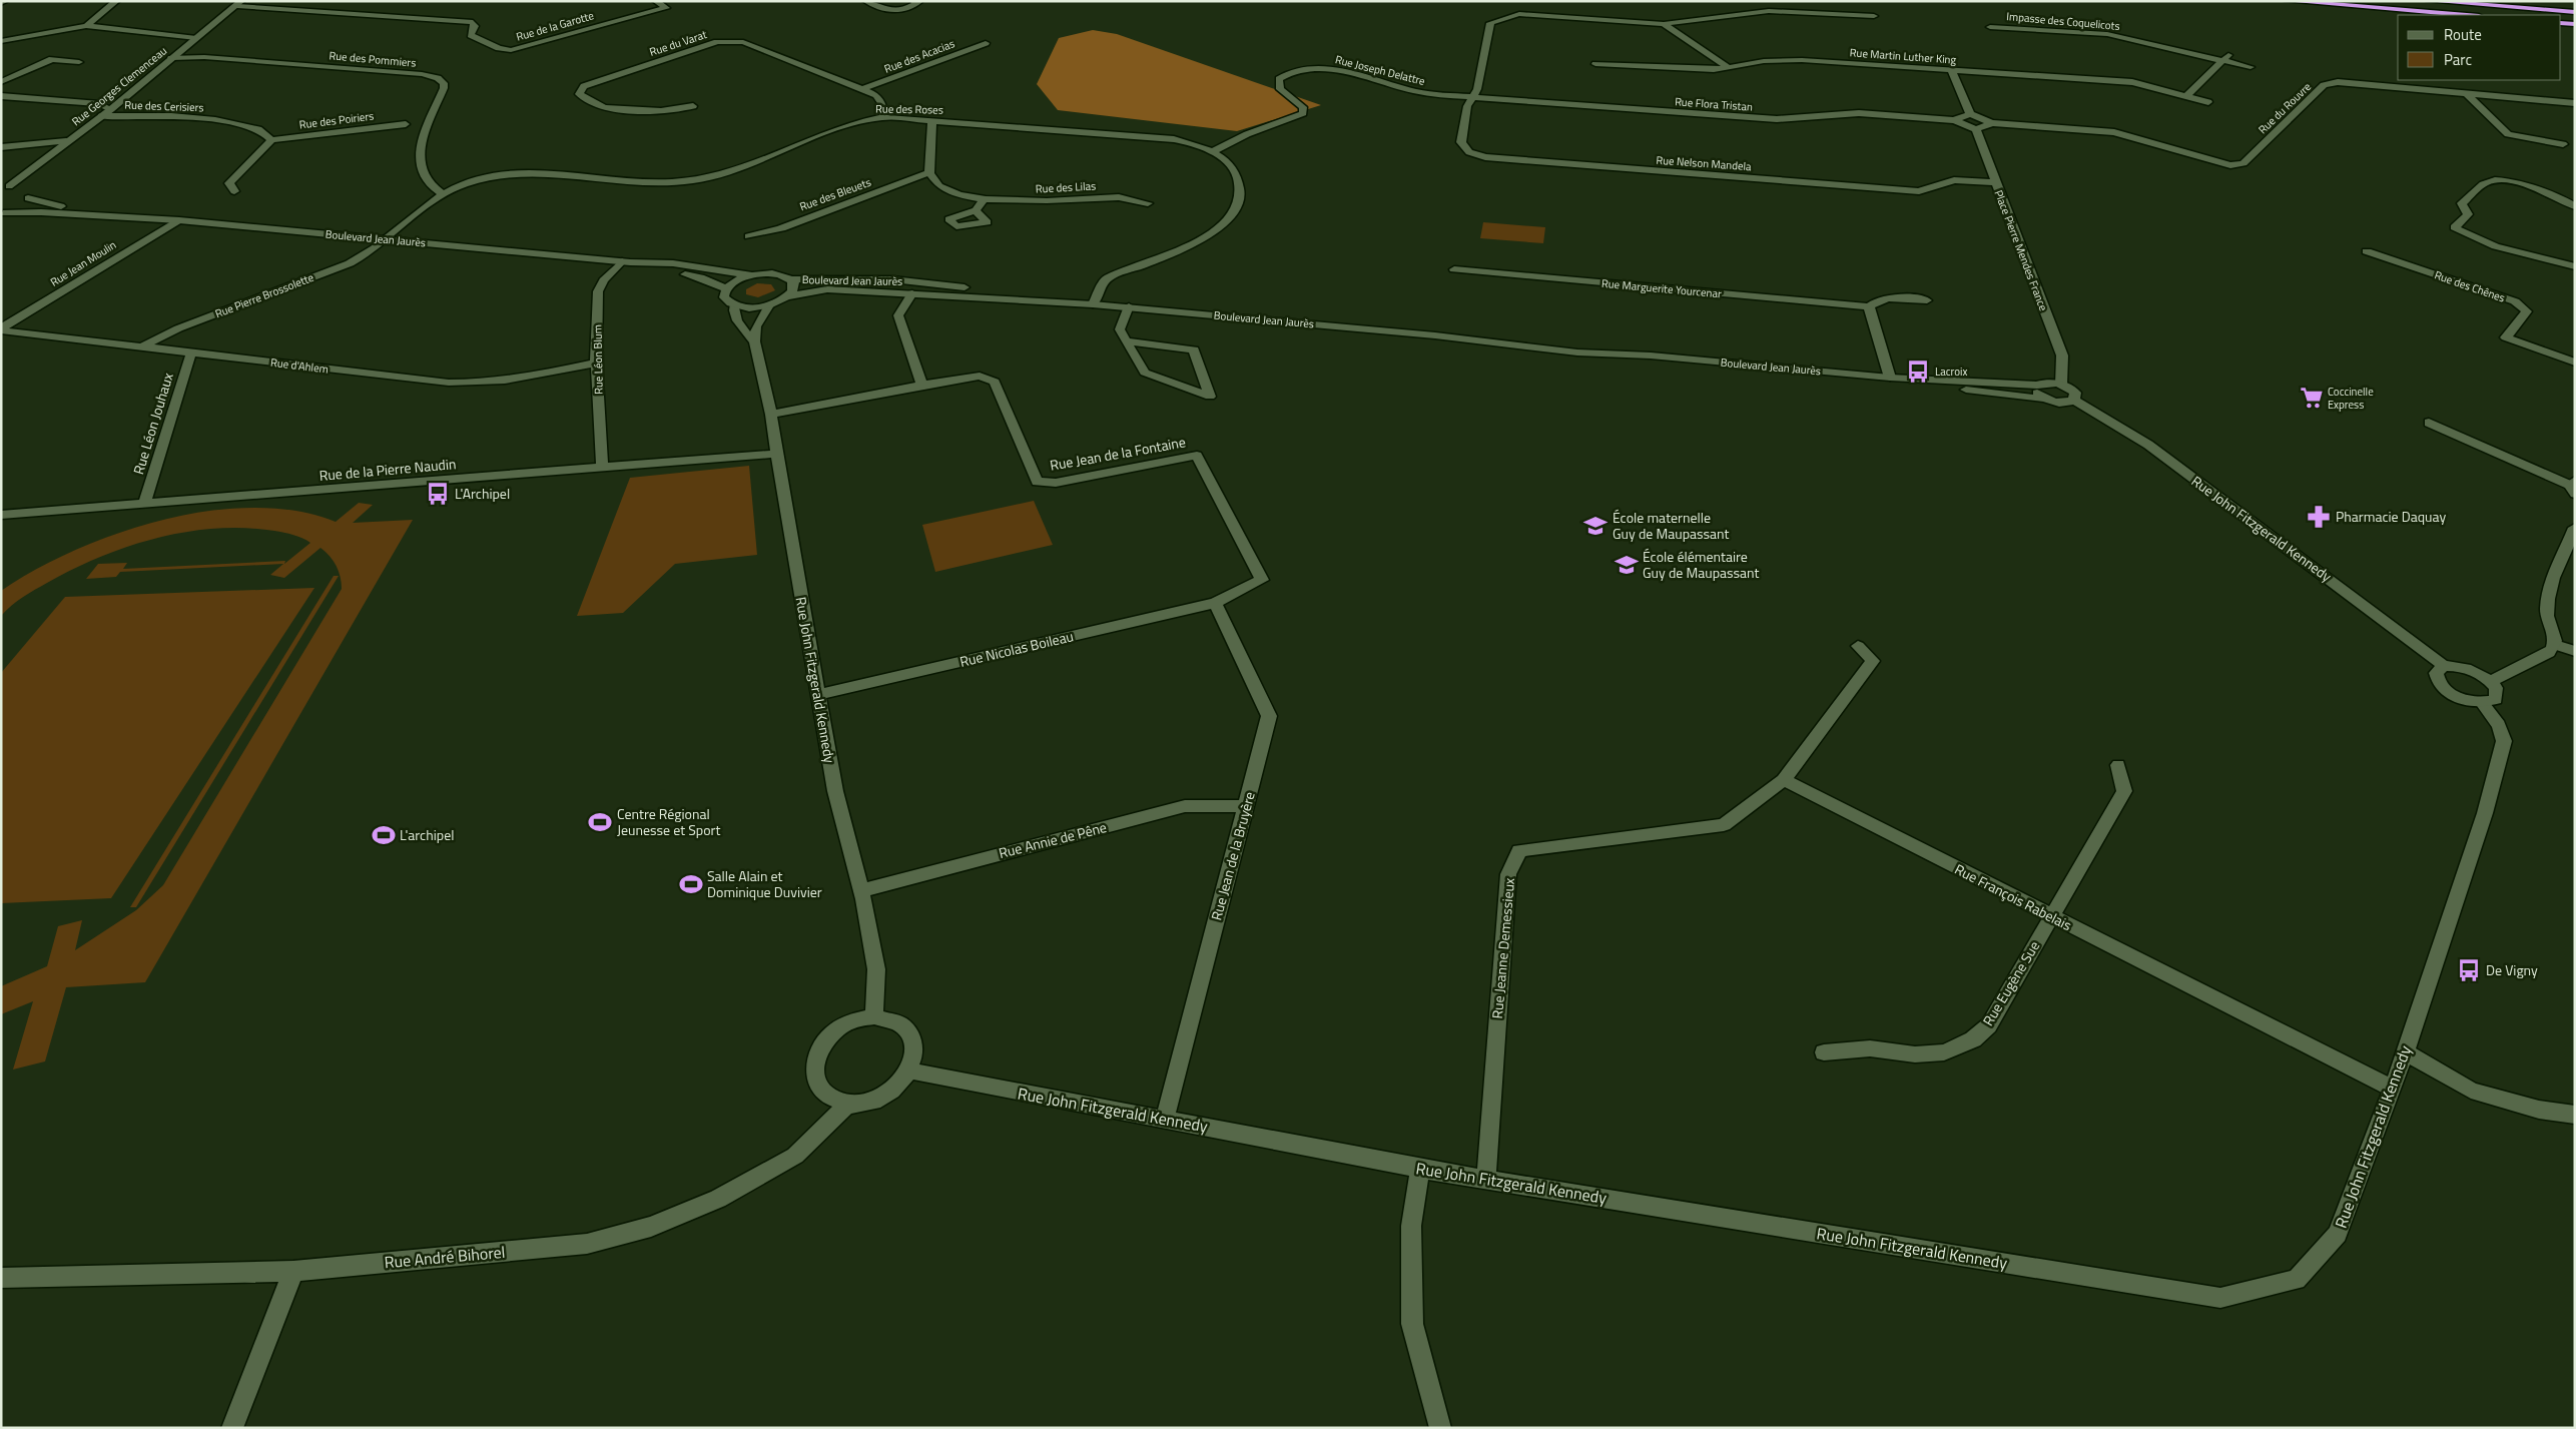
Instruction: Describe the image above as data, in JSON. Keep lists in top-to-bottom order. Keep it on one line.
{"streets":{"street":["Impasse des Coquelicots","Rue de la Garotte","Rue du Varat","Rue des Acacias","Rue Martin Luther King","Rue des Pommiers","Rue Joseph Delattre","Rue Georges Clemenceau","Rue Flora Tristan","Rue des Cerisiers","Rue du Rouvre","Rue des Roses","Rue des Poiriers","Rue Nelson Mandela","Rue des Lilas","Rue des Bleuets","Boulevard Jean Jaurès","Place Pierre Mendes France","Rue Jean Moulin","Rue des Chênes","Rue Marguerite Yourcenar","Rue Pierre Brossolette","Rue Léon Blum","Rue d'Ahlem","Rue Léon Jouhaux","Rue Jean de la Fontaine","Rue de la Pierre Naudin","Rue John Fitzgerald Kennedy","Rue Nicolas Boileau","Rue Annie de Pêne","Rue Jean de la Bruyère","Rue François Rabelais","Rue Jeanne Demessieux","Rue Eugène Sue","Rue André Bihorel"]},"crossings":[["Rue de la Garotte","Rue Georges Clemenceau"],["Rue du Varat","Rue des Acacias"],["Rue du Varat","Rue des Roses"],["Rue des Pommiers","Rue Georges Clemenceau"],["Rue des Pommiers","Rue des Roses"],["Rue Joseph Delattre","Rue Flora Tristan"],["Rue Joseph Delattre","Rue des Roses"],["Rue Joseph Delattre","Rue Nelson Mandela"],["Rue Georges Clemenceau","Rue des Cerisiers"],["Rue Georges Clemenceau","Boulevard Jean Jaurès"],["Rue Flora Tristan","Rue Nelson Mandela"],["Rue des Cerisiers","Rue des Poiriers"],["Rue des Roses","Boulevard Jean Jaurès"],["Rue des Roses","Rue Pierre Brossolette"],["Rue Nelson Mandela","Place Pierre Mendes France"],["Rue des Lilas","Rue des Bleuets"],["Boulevard Jean Jaurès","Place Pierre Mendes France"],["Boulevard Jean Jaurès","Rue Jean Moulin"],["Boulevard Jean Jaurès","Rue Pierre Brossolette"],["Boulevard Jean Jaurès","Rue Léon Blum"],["Boulevard Jean Jaurès","Rue John Fitzgerald Kennedy"],["Rue Jean Moulin","Rue d'Ahlem"],["Rue Pierre Brossolette","Rue d'Ahlem"],["Rue Léon Blum","Rue d'Ahlem"],["Rue Léon Blum","Rue de la Pierre Naudin"],["Rue d'Ahlem","Rue Léon Jouhaux"],["Rue Léon Jouhaux","Rue de la Pierre Naudin"],["Rue Jean de la Fontaine","Rue John Fitzgerald Kennedy"],["Rue Jean de la Fontaine","Rue Nicolas Boileau"],["Rue Jean de la Fontaine","Rue Jean de la Bruyère"],["Rue de la Pierre Naudin","Rue John Fitzgerald Kennedy"],["Rue John Fitzgerald Kennedy","Rue Nicolas Boileau"],["Rue John Fitzgerald Kennedy","Rue Annie de Pêne"],["Rue John Fitzgerald Kennedy","Rue Jean de la Bruyère"],["Rue John Fitzgerald Kennedy","Rue François Rabelais"],["Rue John Fitzgerald Kennedy","Rue Jeanne Demessieux"],["Rue John Fitzgerald Kennedy","Rue André Bihorel"],["Rue Nicolas Boileau","Rue Jean de la Bruyère"],["Rue Annie de Pêne","Rue Jean de la Bruyère"],["Rue François Rabelais","Rue Jeanne Demessieux"],["Rue François Rabelais","Rue Eugène Sue"]],"places":{"bus stop":["Lacroix","L'Archipel","De Vigny"],"supermarket":["Coccinelle Express"],"pharmacy":["Pharmacie Daquay"],"school or university":["École maternelle Guy de Maupassant","École élémentaire Guy de Maupassant"],"sports":["Centre Régional Jeunesse et Sport","L'archipel","Salle Alain et Dominique Duvivier"]},"legend":["Route","Parc"]}
